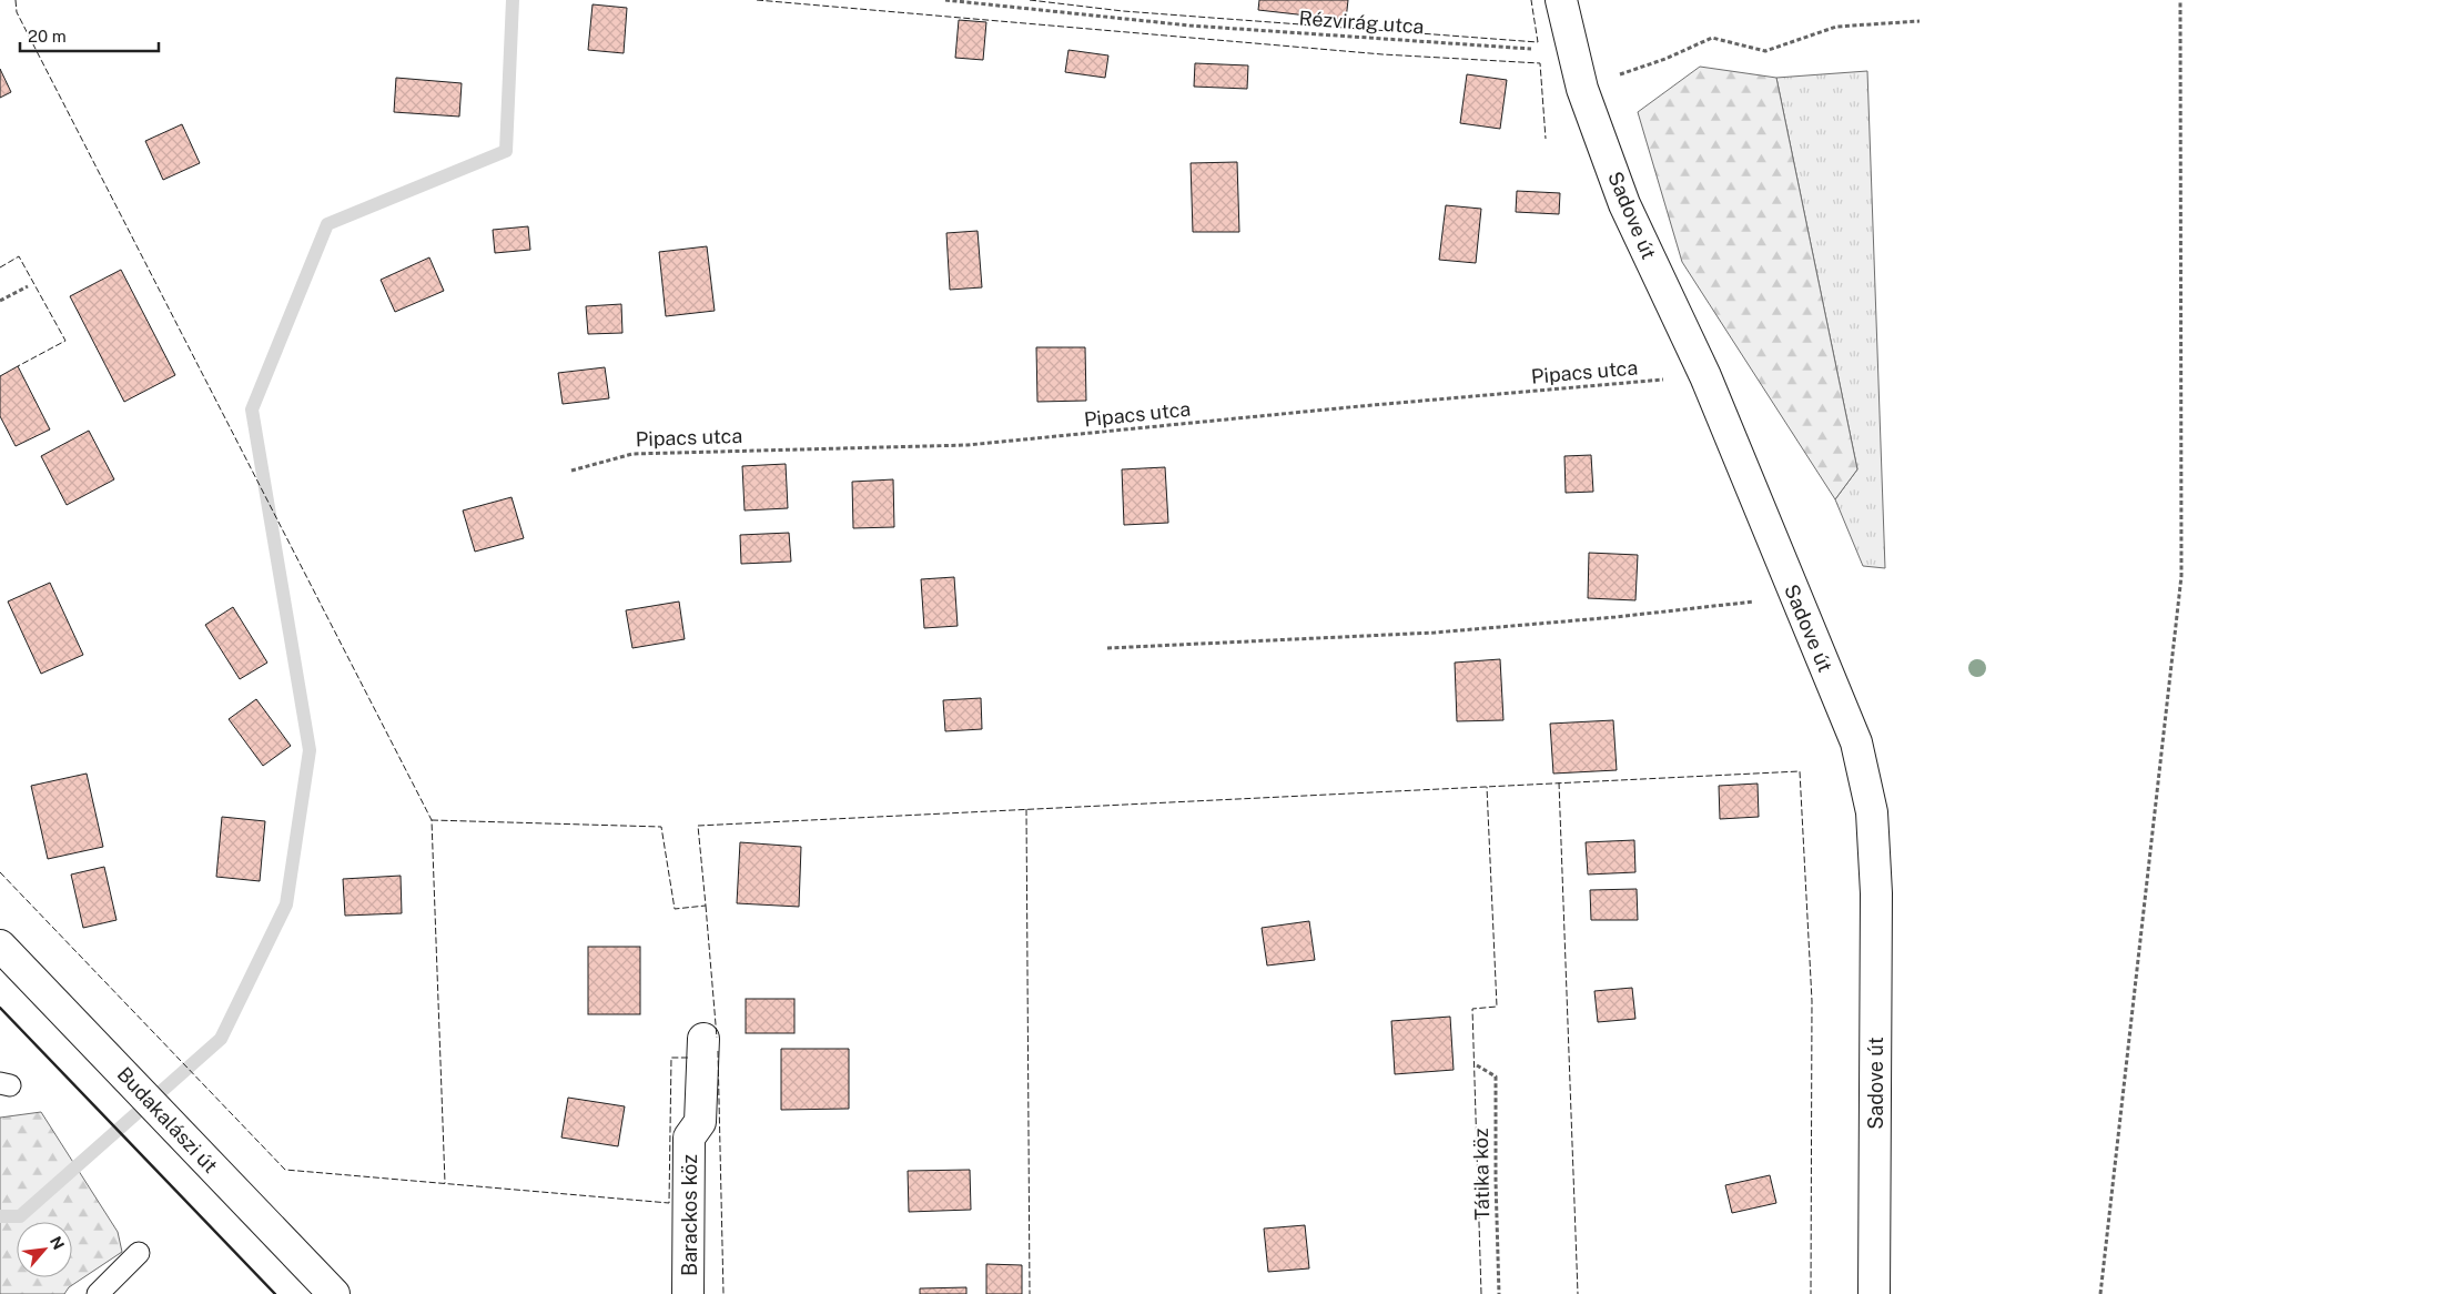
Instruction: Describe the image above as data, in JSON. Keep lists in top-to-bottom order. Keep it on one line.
{"streets":{"street":["Sadove út","Budakalászi út","Barackos köz"],"path":["Rézvirág utca","Pipacs utca","Tátika köz"]},"crossings":[["Rézvirág utca","Sadove út"],["Sadove út","Pipacs utca"]],"scale_bar":"20 m","north":"top right"}
